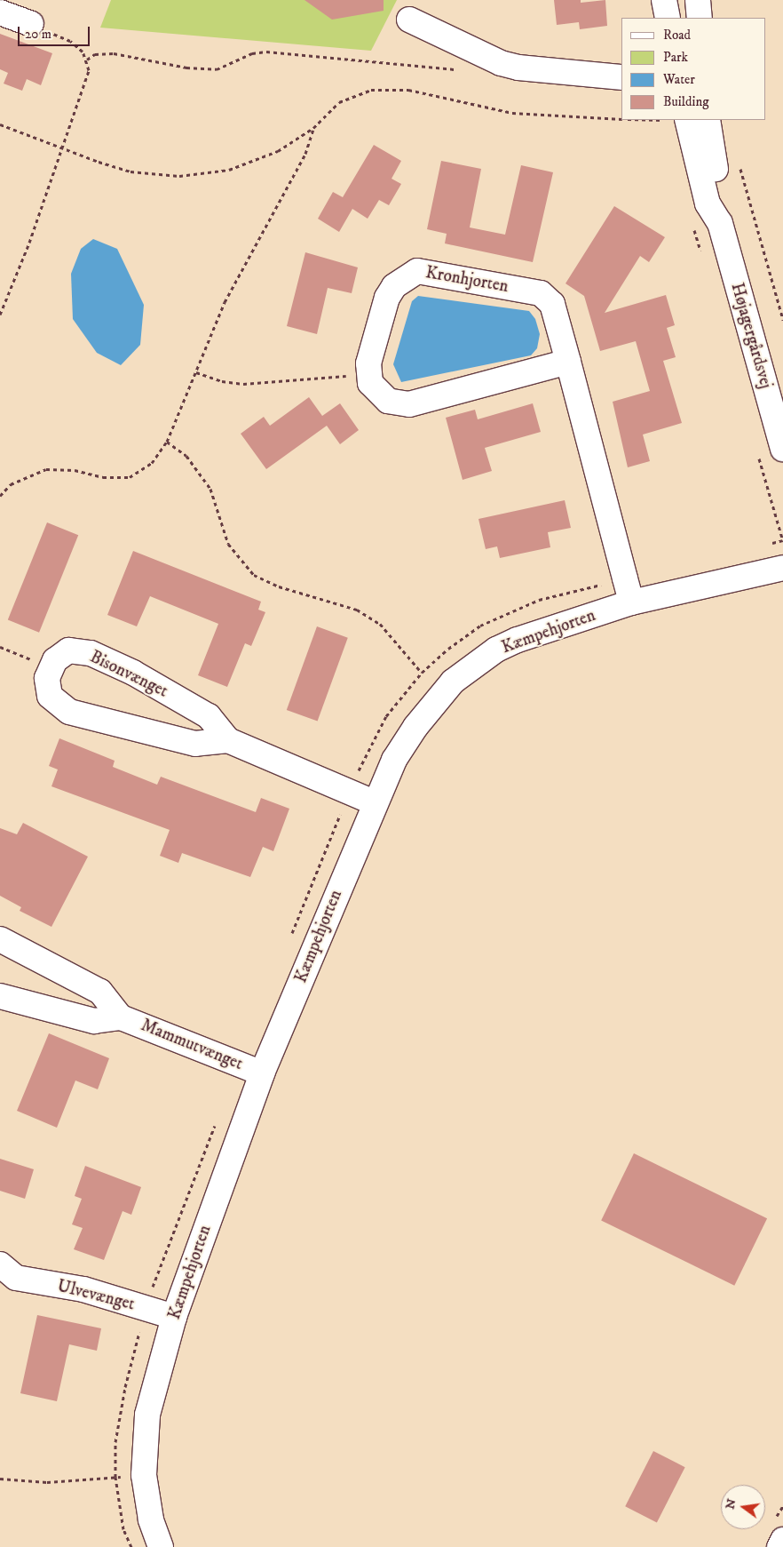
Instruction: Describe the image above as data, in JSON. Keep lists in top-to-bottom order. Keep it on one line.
{"streets":{"street":["Kronhjorten","Højagergårdsvej","Kæmpehjorten","Bisonvænget","Mammutvænget","Ulvevænget"]},"crossings":[["Kronhjorten","Kæmpehjorten"],["Kæmpehjorten","Bisonvænget"],["Kæmpehjorten","Mammutvænget"],["Kæmpehjorten","Ulvevænget"]],"legend":["Road","Park","Water","Building"],"scale_bar":"20 m","north":"left"}
